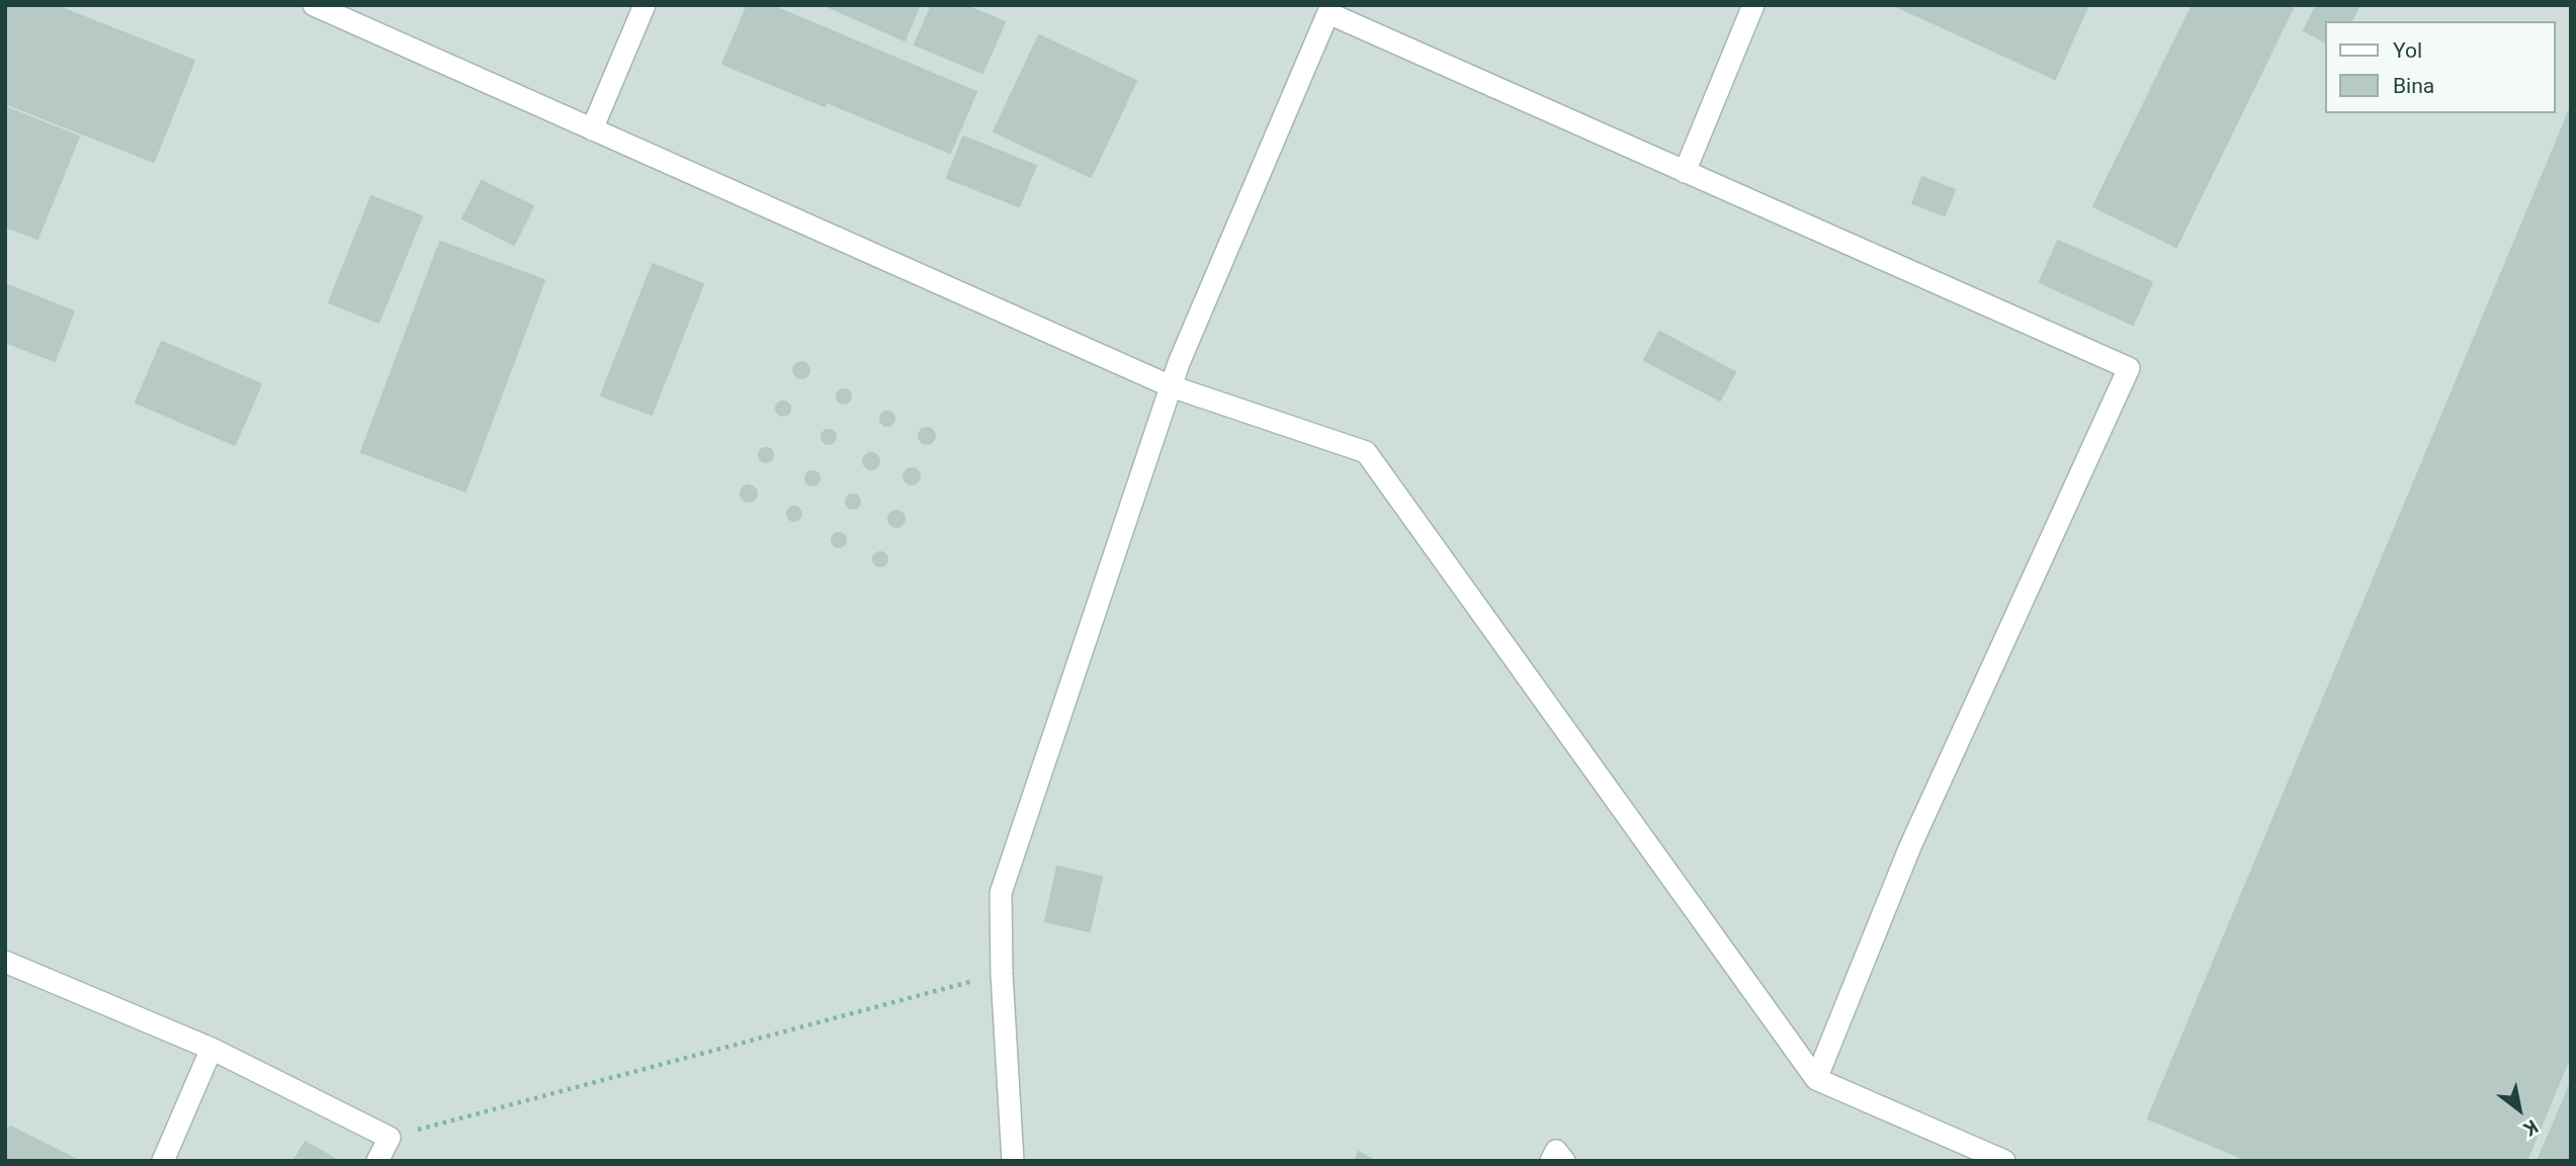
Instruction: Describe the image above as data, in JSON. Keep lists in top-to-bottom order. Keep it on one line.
{"legend":["Yol","Bina"],"north":"bottom right"}
